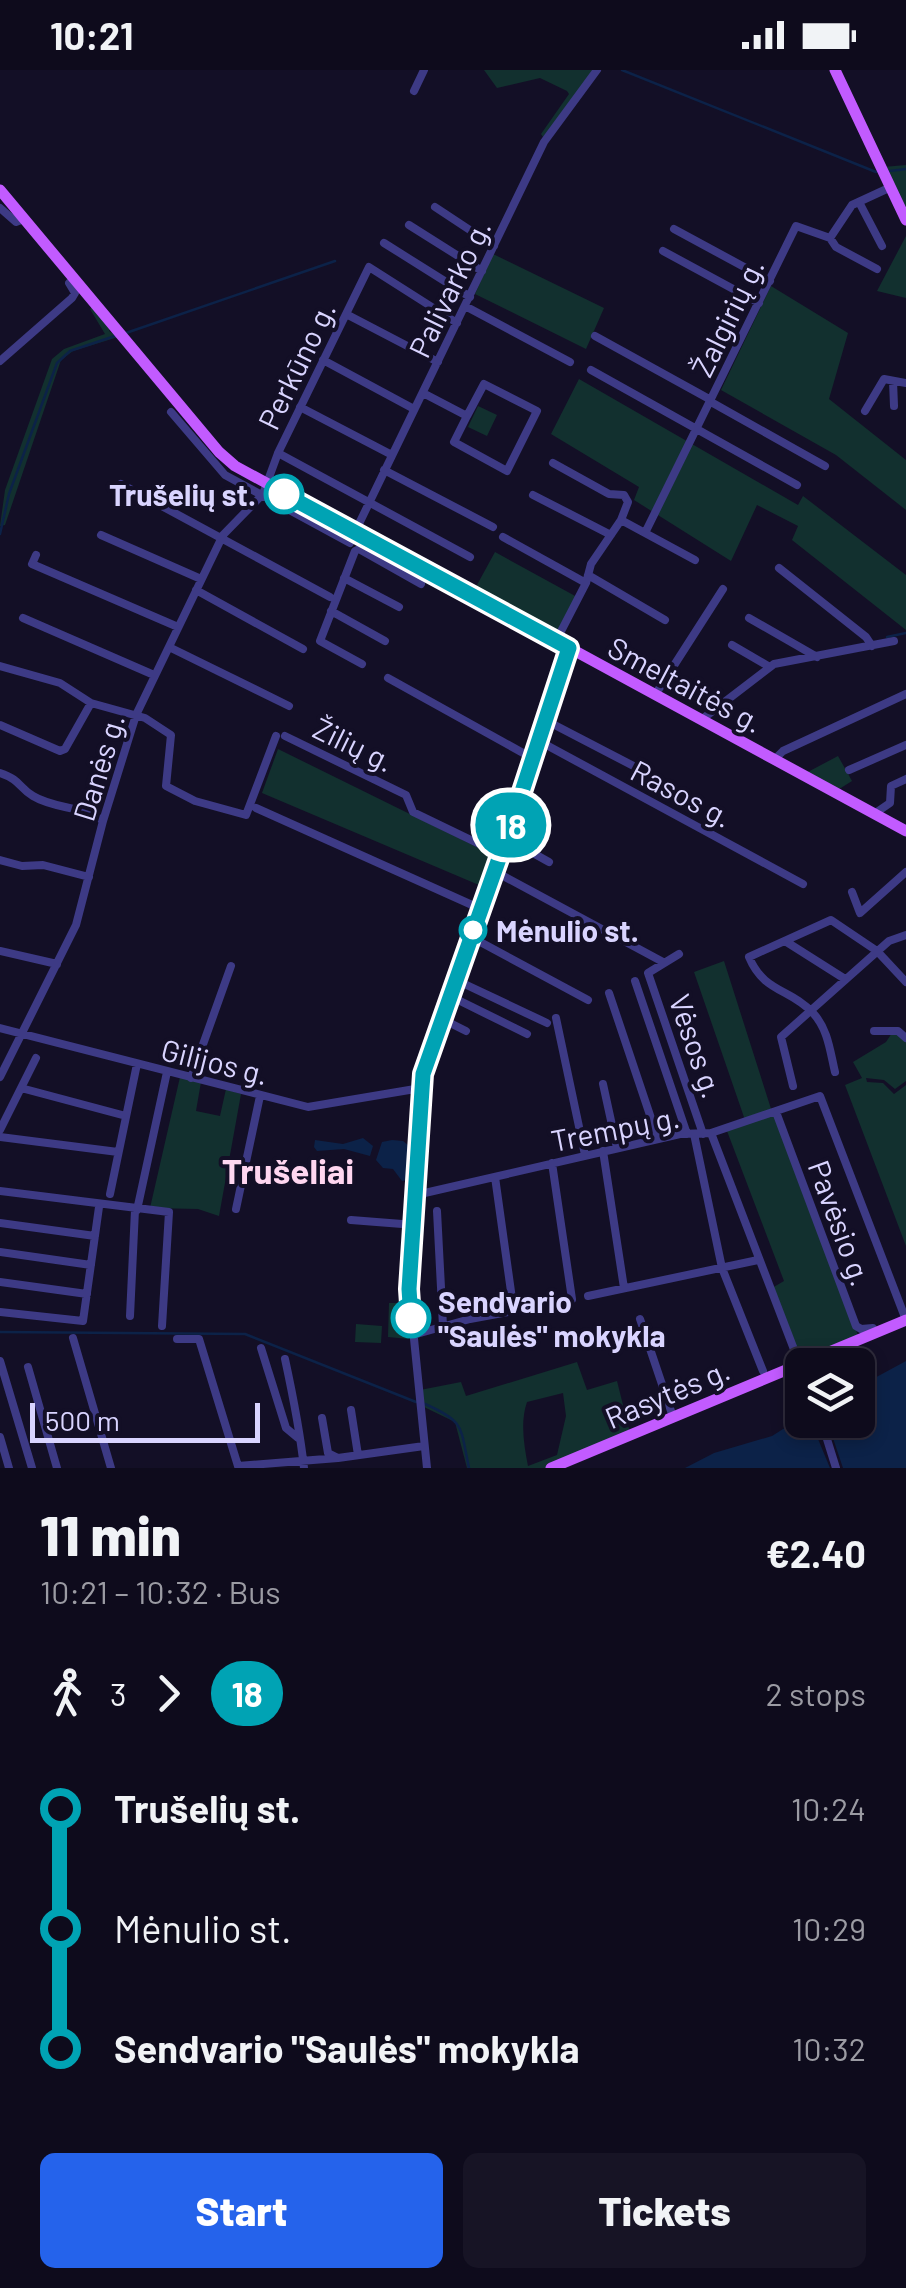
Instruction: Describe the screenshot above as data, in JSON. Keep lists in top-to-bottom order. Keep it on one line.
{"streets":{"main road":["Smeltaitės g.","Rasytės g."],"street":["Palivarko g.","Žalgirių g.","Perkūno g.","Žilių g.","Danės g.","Rasos g.","Vėsos g.","Gilijos g.","Trempų g.","Pavėsio g."]},"crossings":[["Palivarko g.","Perkūno g."],["Palivarko g.","Smeltaitės g."],["Perkūno g.","Smeltaitės g."],["Perkūno g.","Danės g."],["Smeltaitės g.","Danės g."],["Žilių g.","Danės g."],["Danės g.","Gilijos g."],["Vėsos g.","Trempų g."],["Trempų g.","Pavėsio g."],["Trempų g.","Rasytės g."],["Pavėsio g.","Rasytės g."]],"districts":["Trušeliai"],"places":["Trušelių st.","Mėnulio st.","Sendvario \"Saulės\" mokykla"],"lines":["bus line 18"],"scale_bar":"500 m","page":{"status":"10:21","on_map":"18","scale":"500 m","heading":["11 min","10:21 – 10:32 · Bus","€2.40"],"legs":["3","18","2 stops"],"list":[{"name":"Trušelių st.","value":"10:24"},{"name":"Mėnulio st.","value":"10:29"},{"name":"Sendvario \"Saulės\" mokykla","value":"10:32"}],"buttons":["Start","Tickets"]}}
